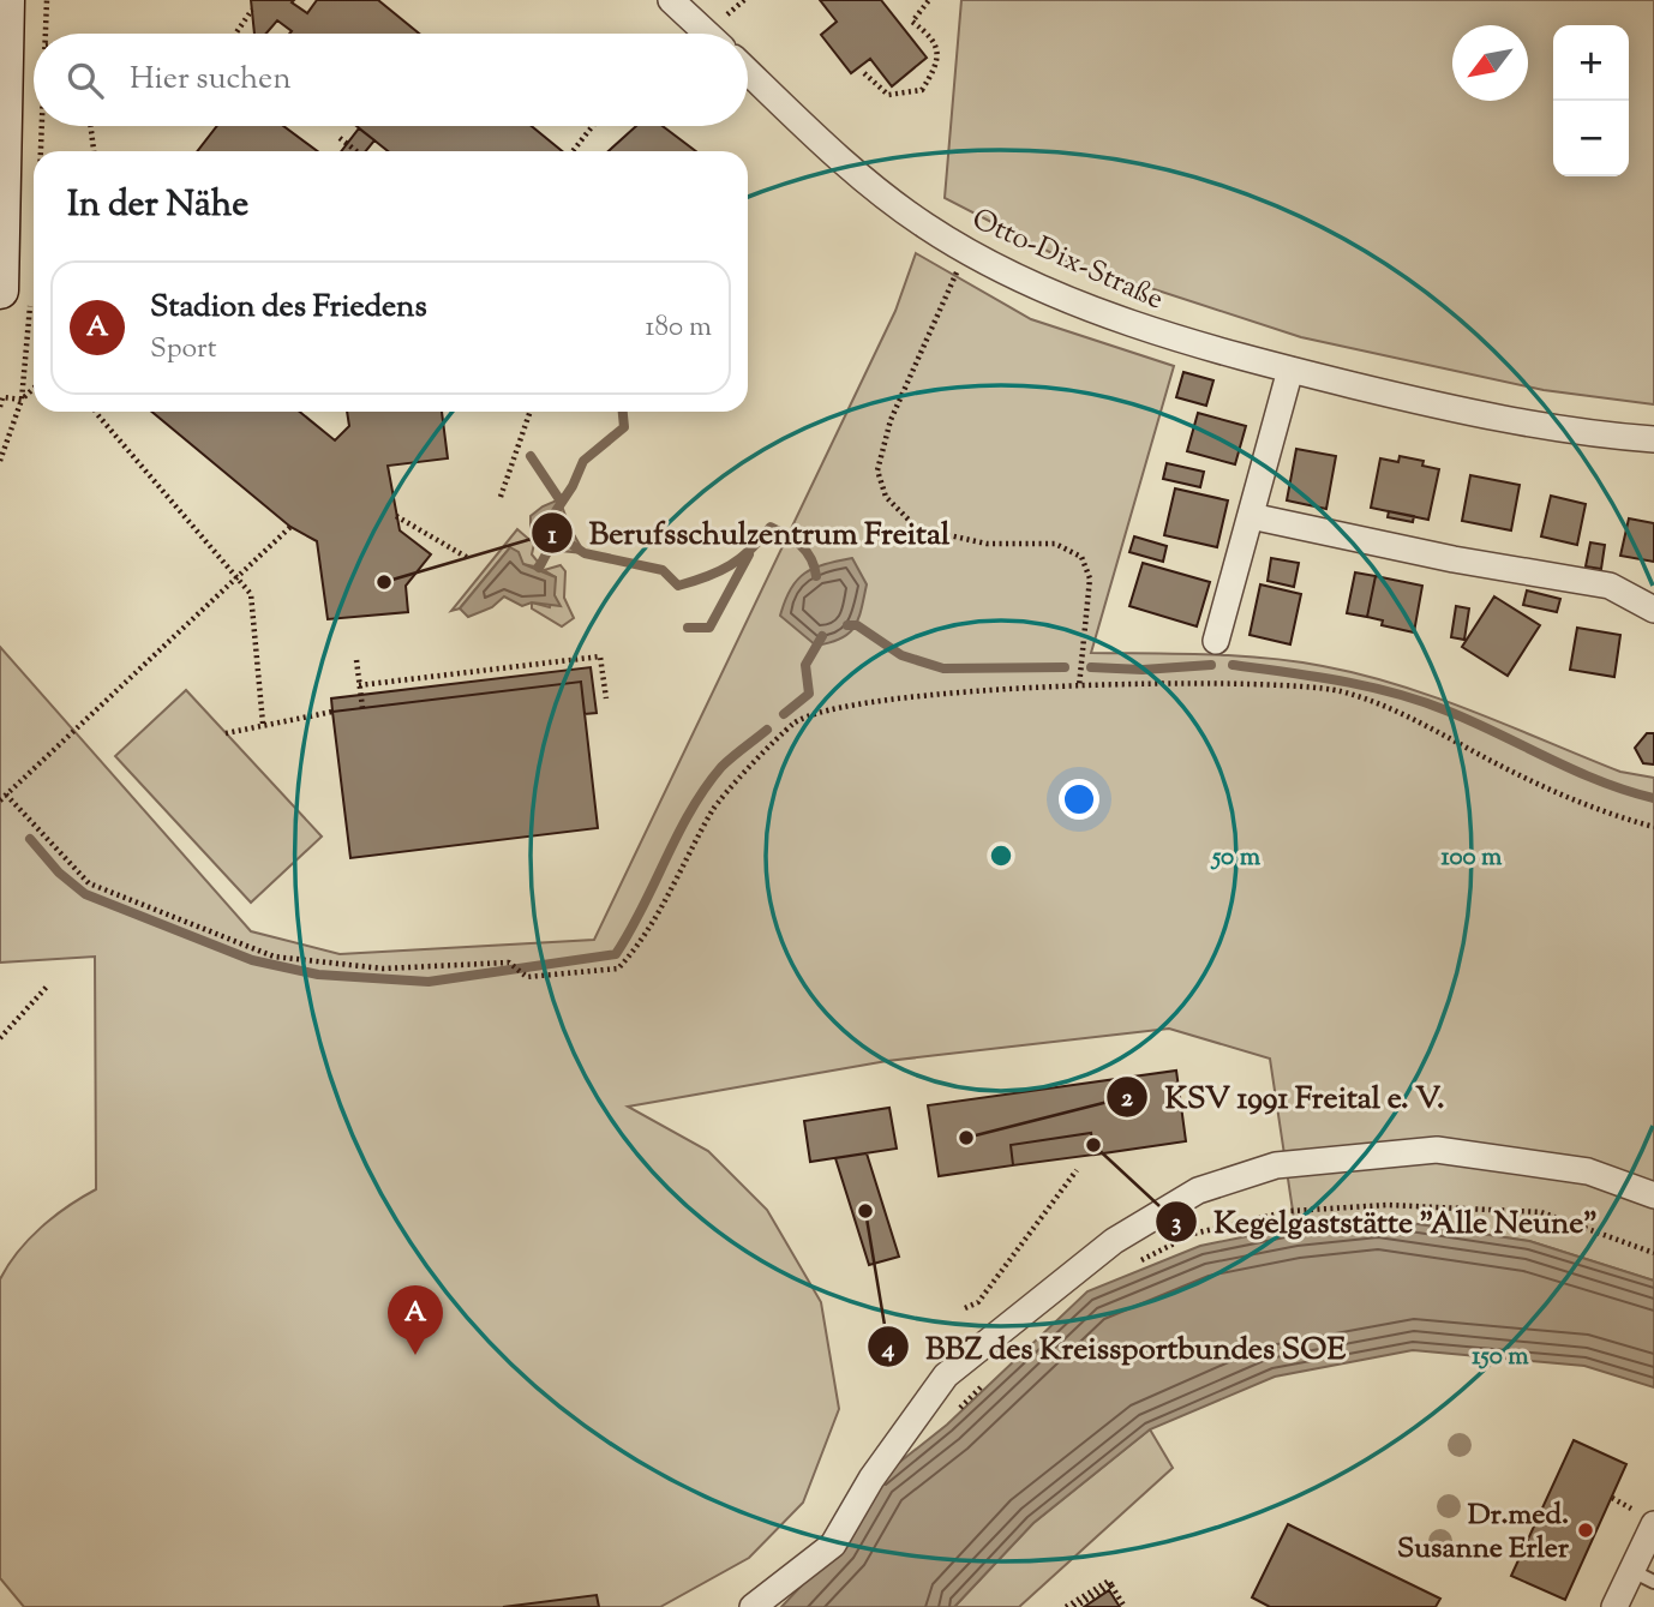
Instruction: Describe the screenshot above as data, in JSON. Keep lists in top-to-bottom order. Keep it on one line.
{"streets":{"street":["Otto-Dix-Straße"]},"places":["Berufsschulzentrum Freital","KSV 1991 Freital e. V.","Kegelgaststätte \"Alle Neune\"","BBZ des Kreissportbundes SOE","Dr.med. Susanne Erler"],"north":"bottom left","page":{"map_buttons":["+","−"],"search":"Hier suchen","heading":"In der Nähe","list":[{"mark":"A","name":"Stadion des Friedens","note":"Sport","value":"180 m"}],"pins":"A"},"rings":["50 m","100 m","150 m"]}
